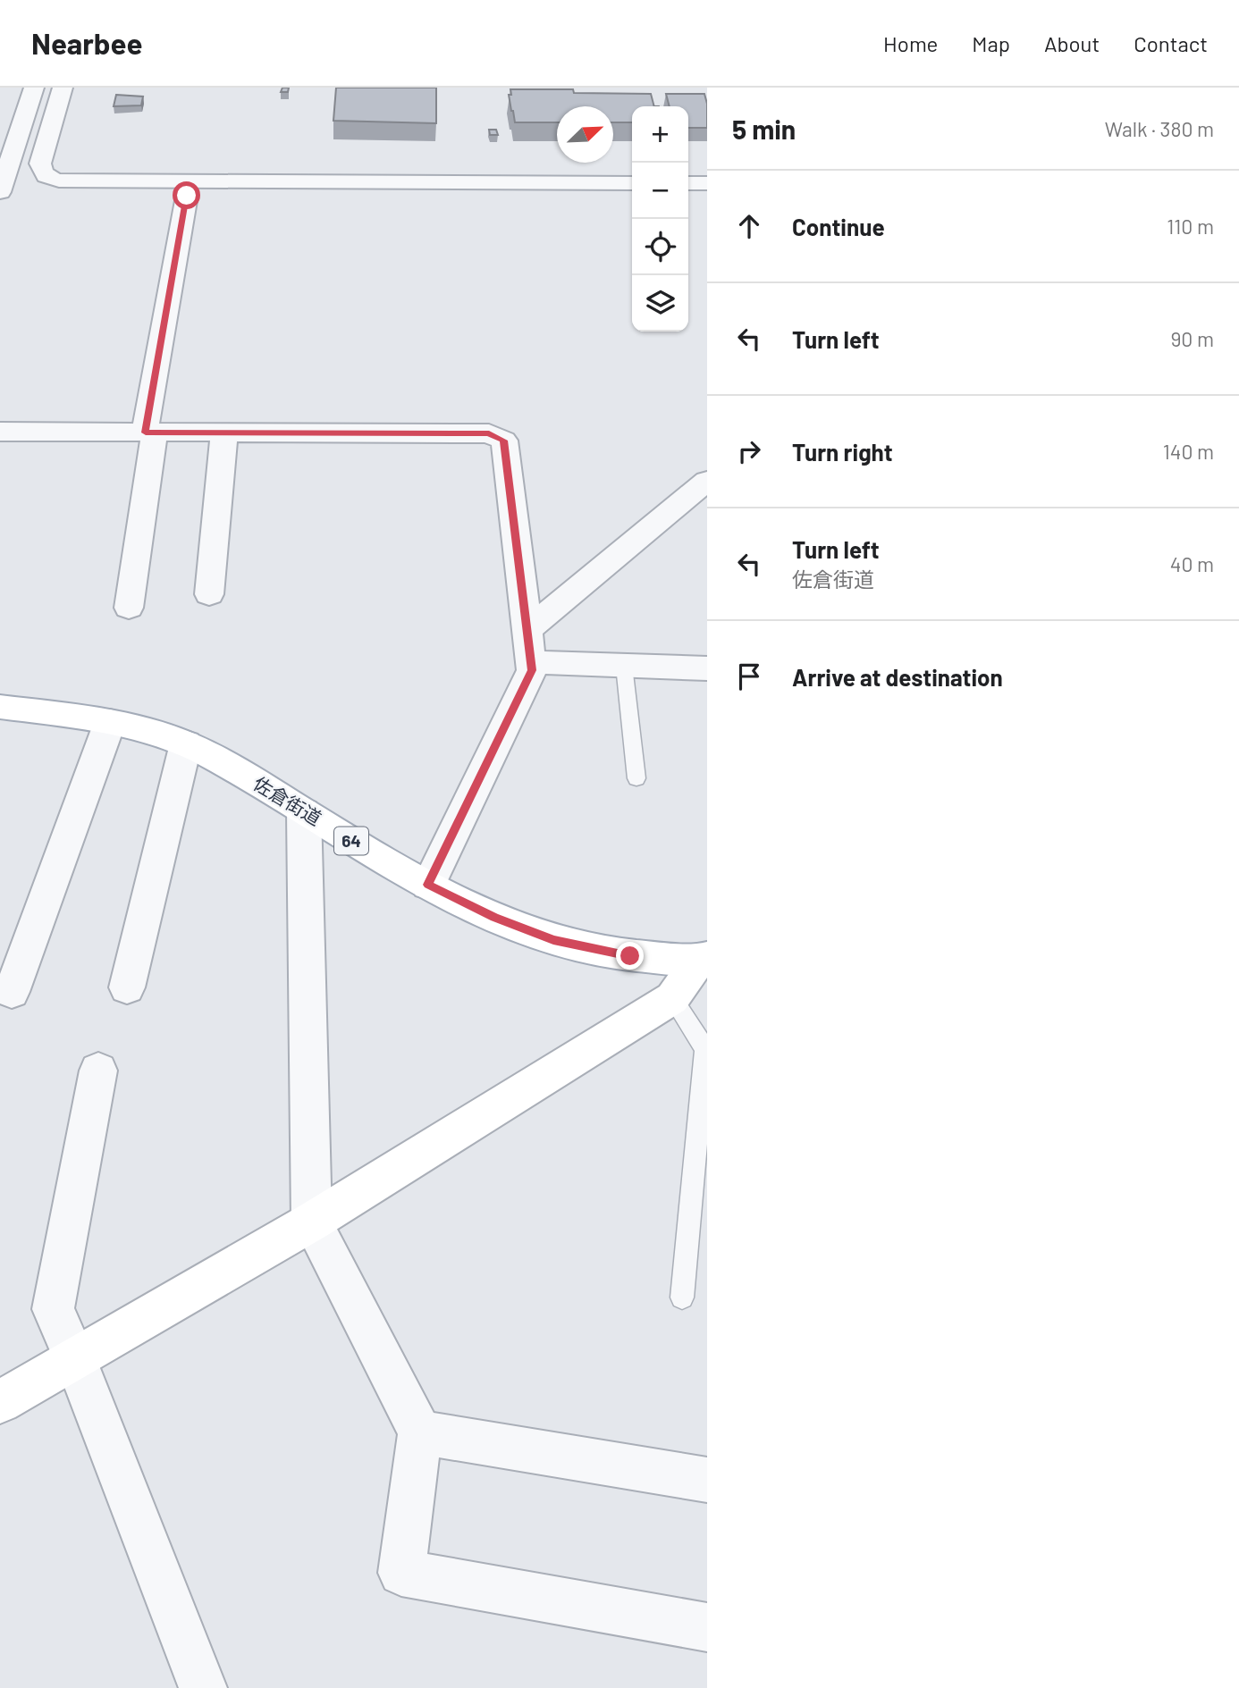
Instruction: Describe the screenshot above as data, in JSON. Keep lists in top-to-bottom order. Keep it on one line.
{"streets":{"main road":["佐倉街道","64"]},"north":"top right","page":{"header":"Nearbee","nav":["Home","Map","About","Contact"],"heading":["5 min","Walk · 380 m"],"map_buttons":["+","−"],"list":[["Continue","110 m"],["Turn left","90 m"],["Turn right","140 m"],["Turn left","佐倉街道","40 m"],"Arrive at destination"]}}
